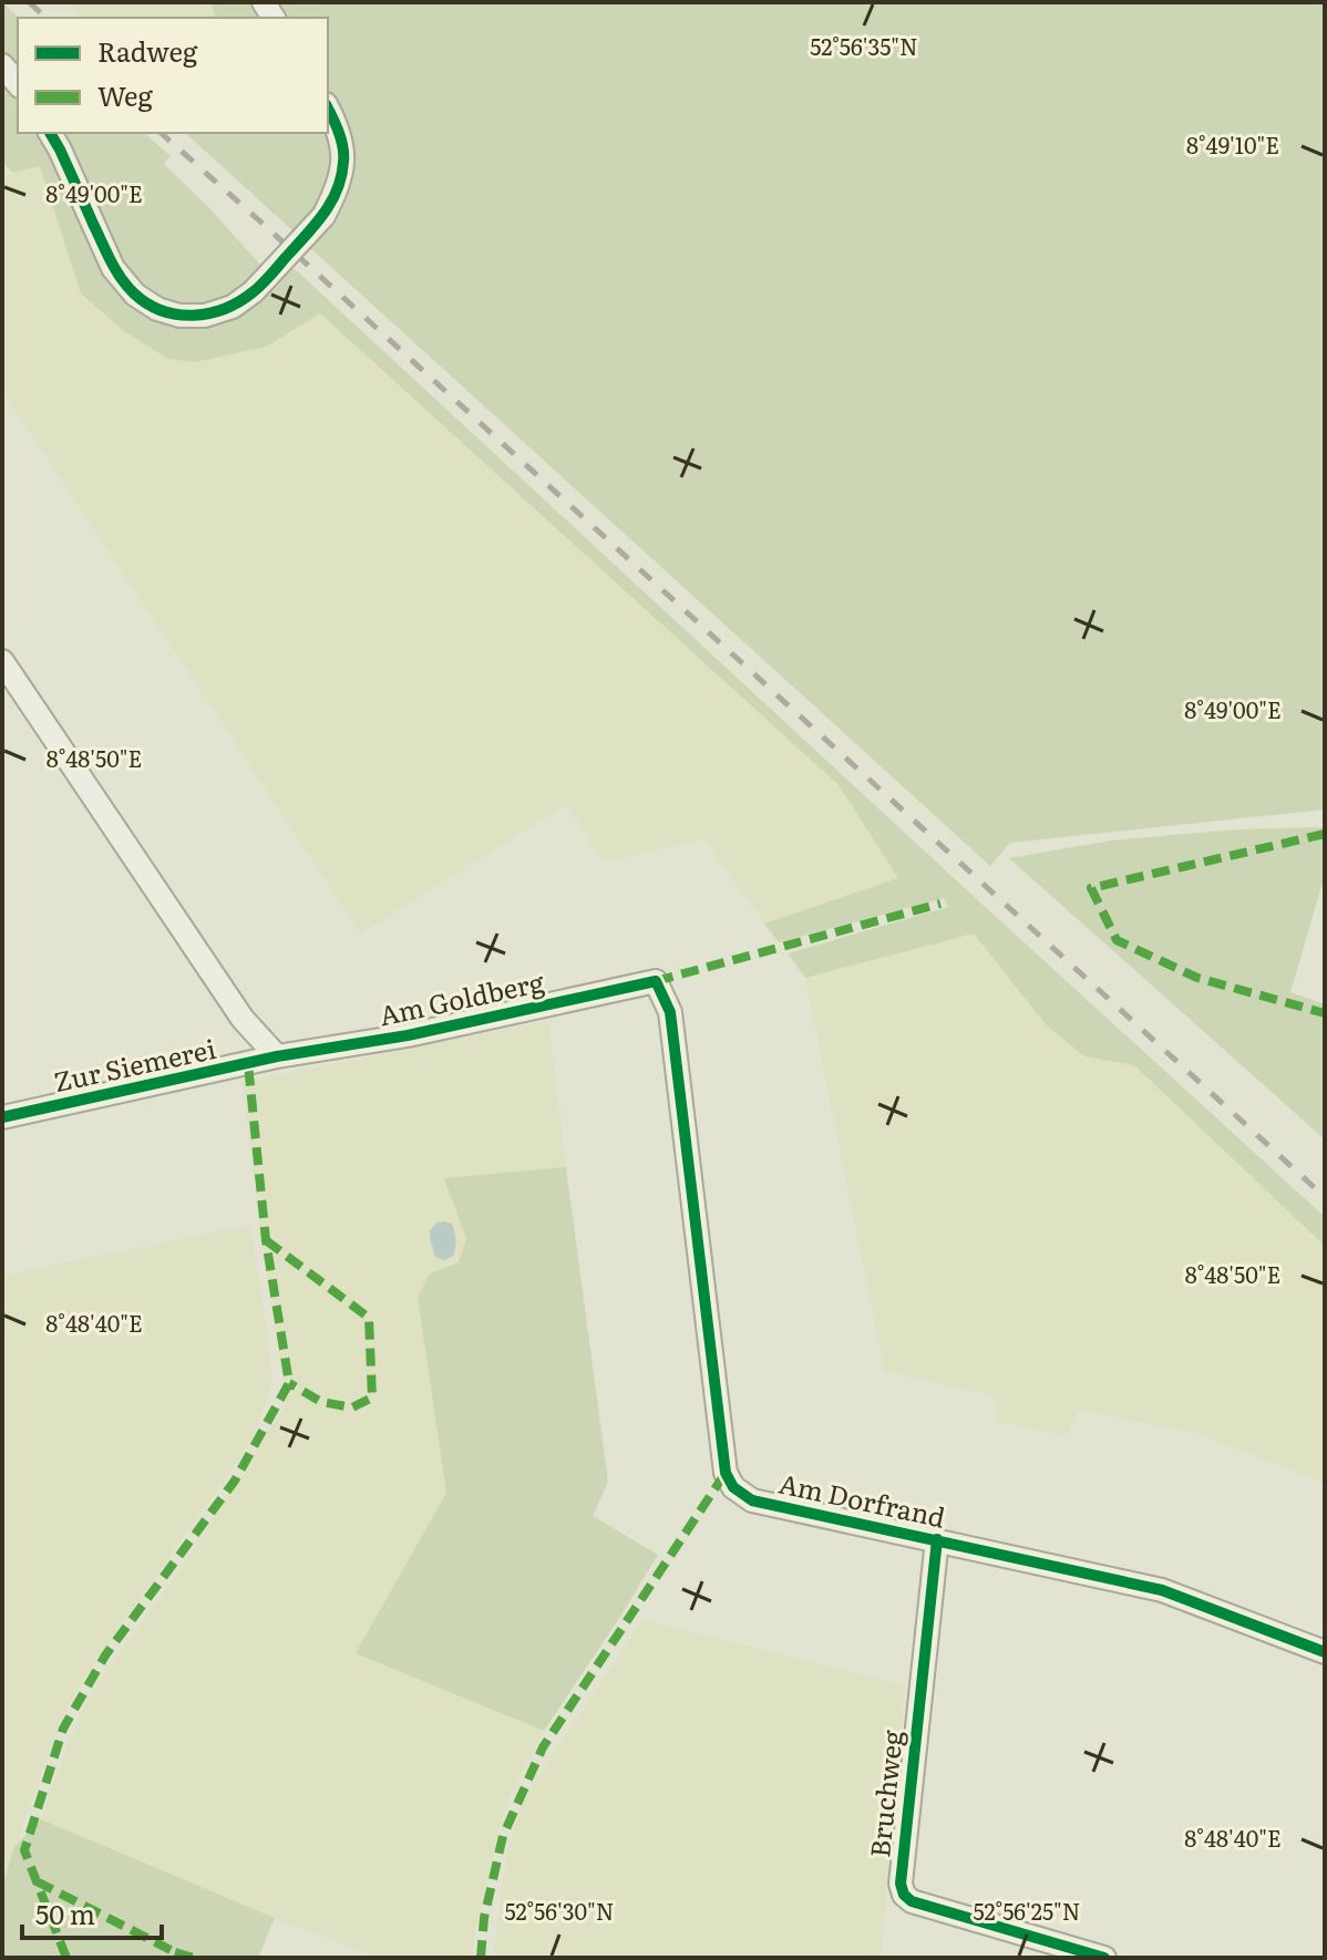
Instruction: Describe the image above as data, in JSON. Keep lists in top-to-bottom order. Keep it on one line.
{"streets":{"street":["Am Goldberg","Zur Siemerei","Am Dorfrand","Bruchweg"]},"crossings":[["Am Goldberg","Zur Siemerei"],["Am Goldberg","Am Dorfrand"],["Am Dorfrand","Bruchweg"]],"legend":["Radweg","Weg"],"scale_bar":"50 m","coordinates":["52°56'35\"N","8°49'10\"E","8°49'00\"E","8°48'50\"E","8°48'40\"E","52°56'30\"N","52°56'25\"N"]}
